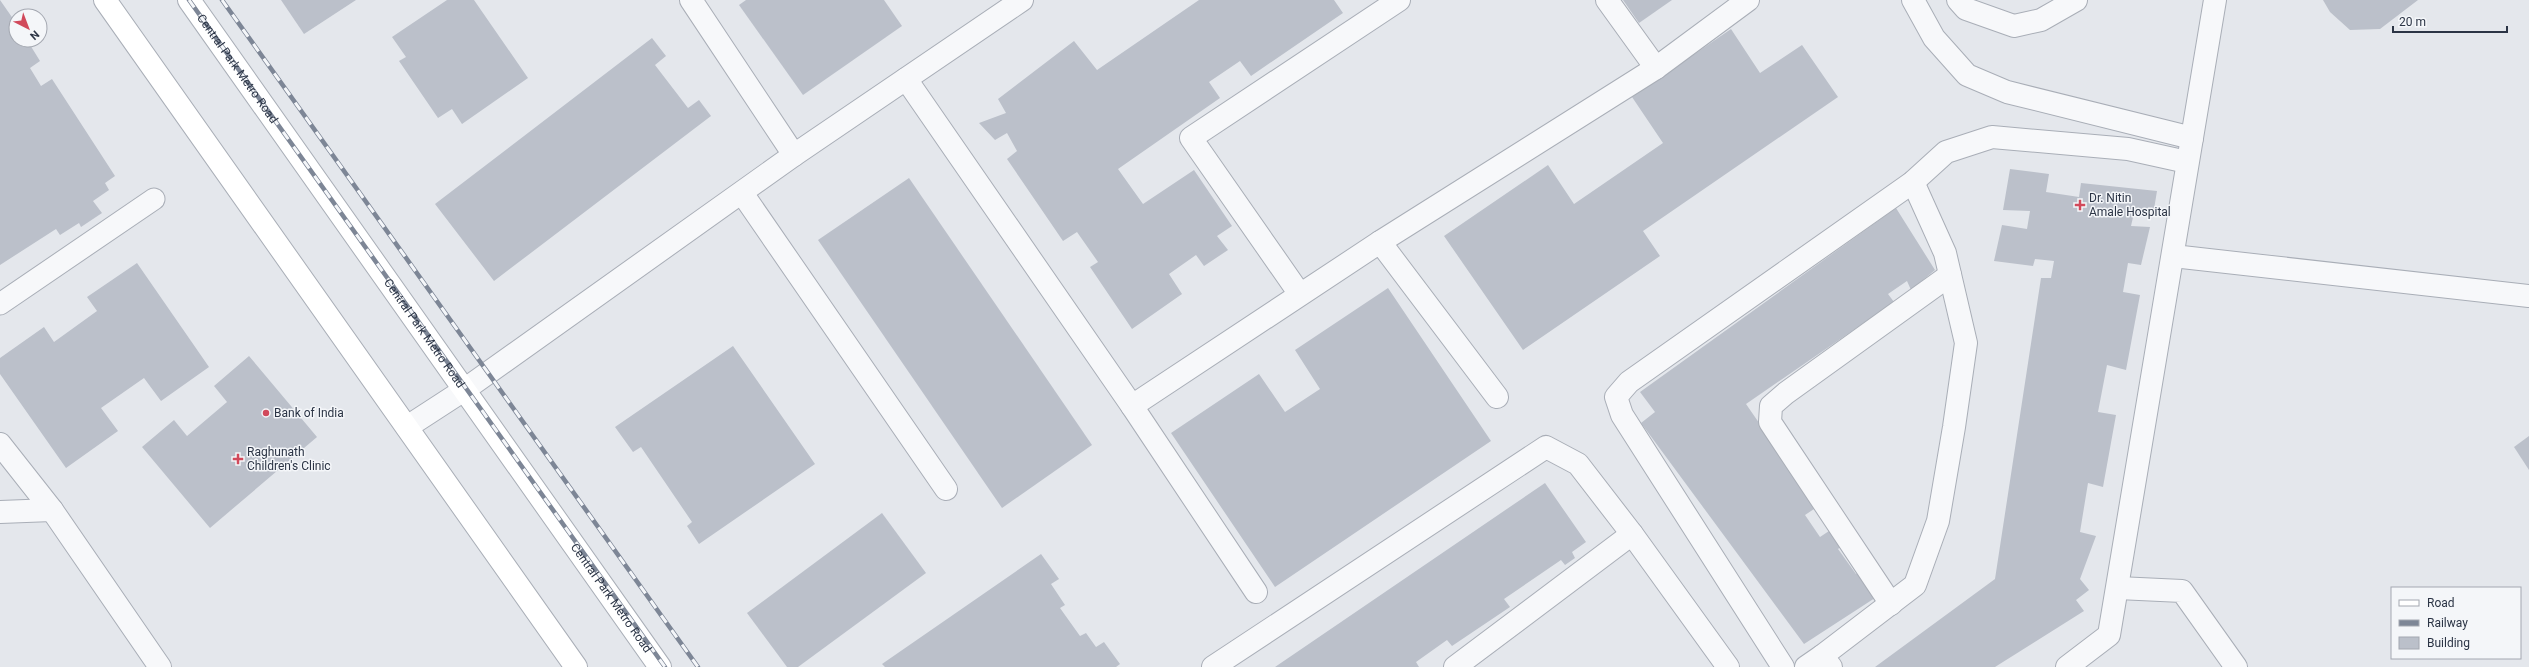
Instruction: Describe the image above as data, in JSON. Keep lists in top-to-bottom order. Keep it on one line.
{"streets":{"main road":["Central Park Metro Road"]},"places":{"health":["Dr. Nitin Amale Hospital","Raghunath Children's Clinic"],"other":["Bank of India"]},"legend":["Road","Railway","Building"],"scale_bar":"20 m","north":"bottom right"}
